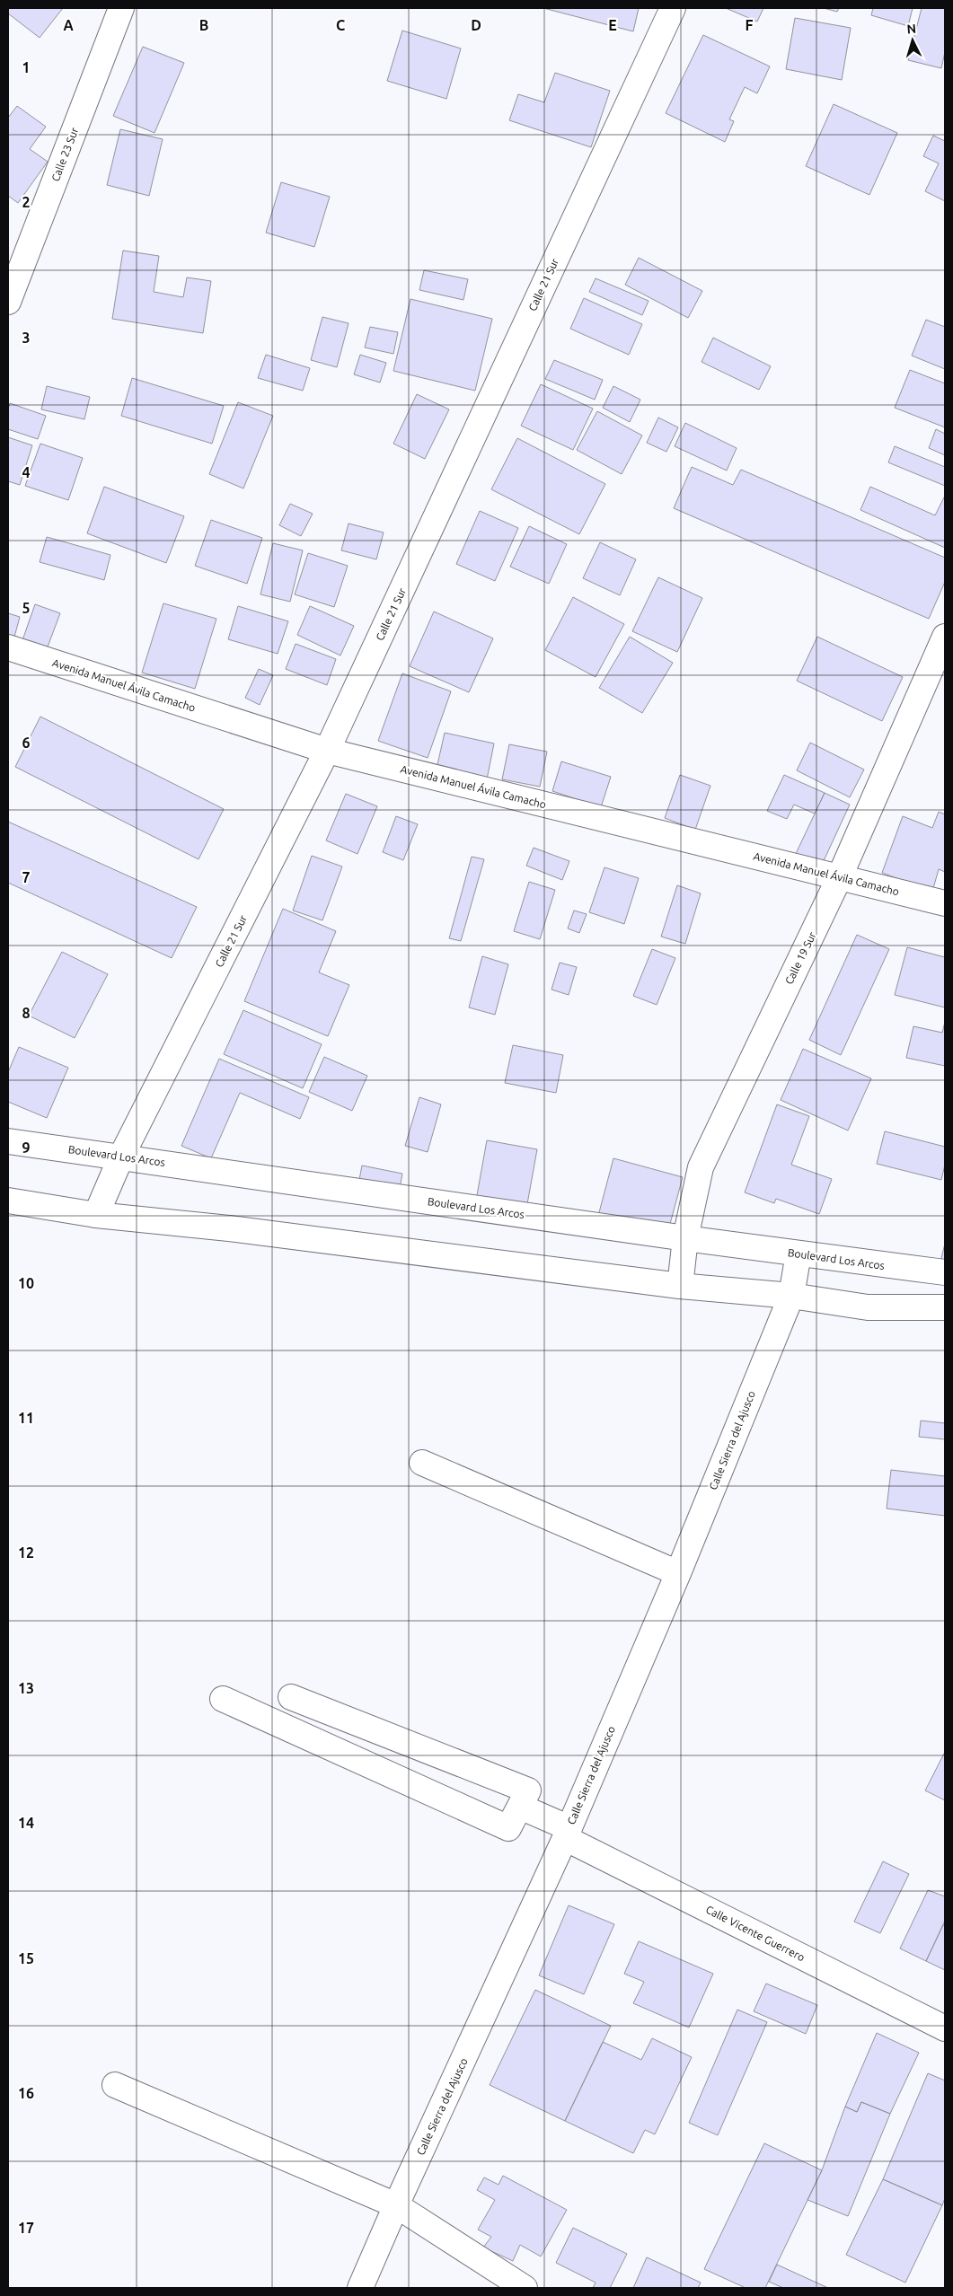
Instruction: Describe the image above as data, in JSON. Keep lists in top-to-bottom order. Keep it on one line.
{"streets":{"street":["Calle 23 Sur","Calle 21 Sur","Avenida Manuel Ávila Camacho","Calle 19 Sur","Boulevard Los Arcos","Calle Sierra del Ajusco","Calle Vicente Guerrero"]},"crossings":[["Calle 21 Sur","Avenida Manuel Ávila Camacho"],["Calle 21 Sur","Boulevard Los Arcos"],["Avenida Manuel Ávila Camacho","Calle 19 Sur"],["Calle 19 Sur","Boulevard Los Arcos"],["Boulevard Los Arcos","Calle Sierra del Ajusco"],["Calle Sierra del Ajusco","Calle Vicente Guerrero"]],"north":"top","grid":{"columns":["A","B","C","D","E","F"],"rows":["1","2","3","4","5","6","7","8","9","10","11","12","13","14","15","16","17"]}}
